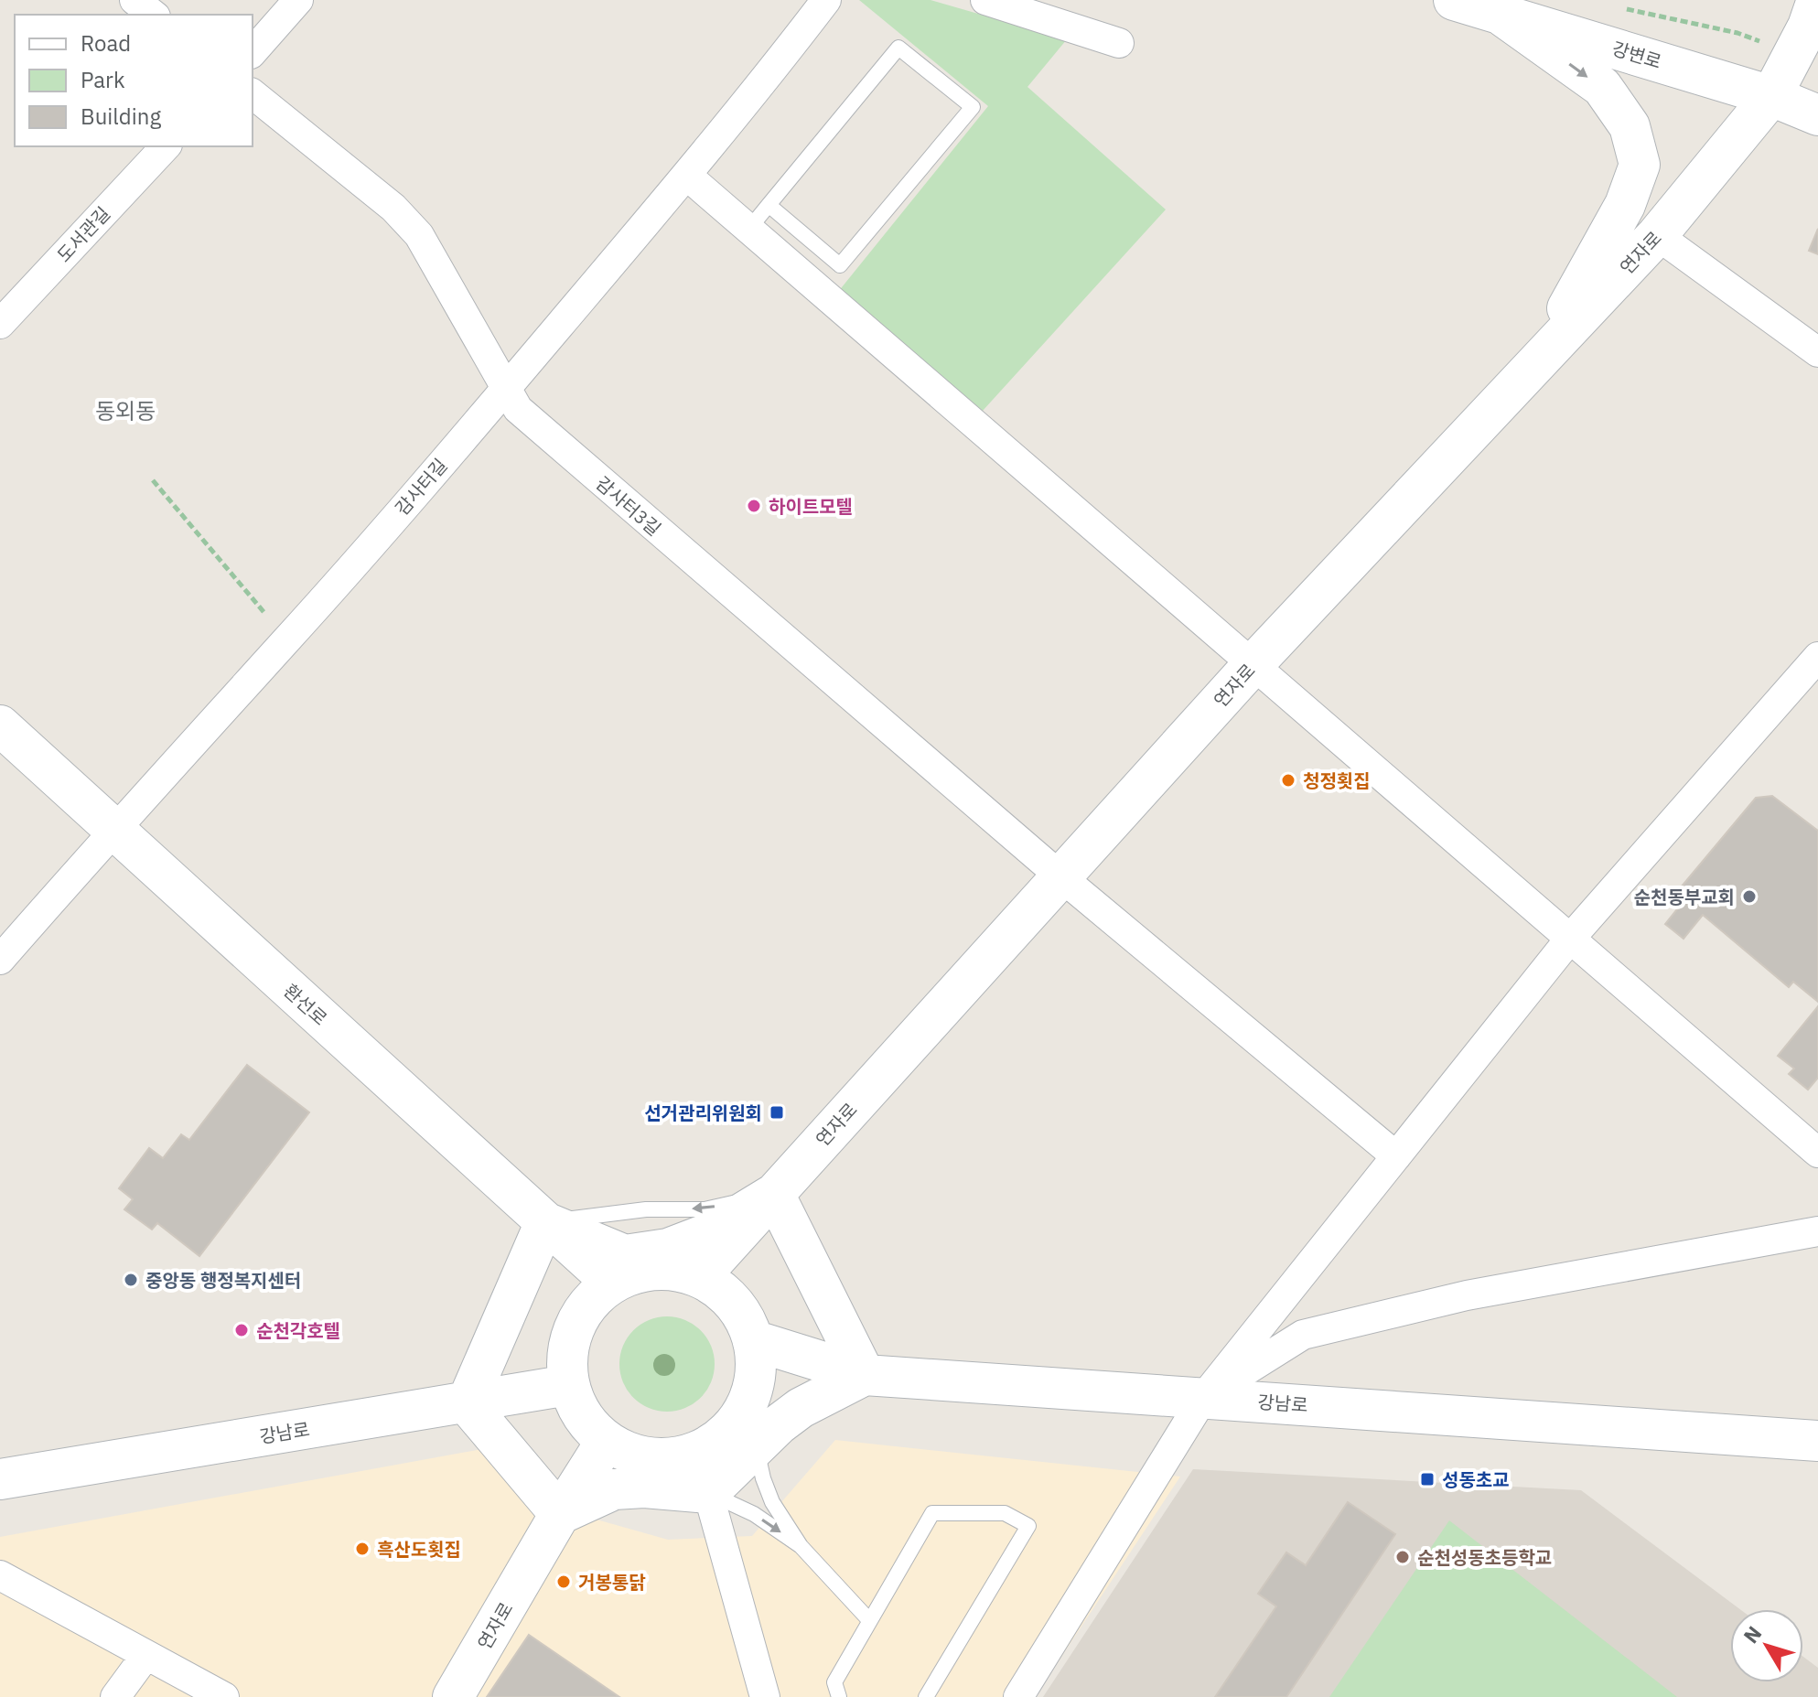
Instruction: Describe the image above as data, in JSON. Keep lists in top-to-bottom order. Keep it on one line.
{"streets":{"main road":["강변로","연자로","환선로","강남로"],"street":["도서관길","감사터길","감사터3길"]},"crossings":[["강변로","연자로"],["연자로","감사터3길"],["연자로","환선로"],["연자로","강남로"],["감사터길","감사터3길"],["감사터길","환선로"],["환선로","강남로"]],"districts":["동외동"],"places":{"other":["하이트모텔","청정횟집","순천동부교회","중앙동 행정복지센터","순천각호텔","흑산도횟집","순천성동초등학교","거봉통닭"],"transit":["선거관리위원회","성동초교"]},"legend":["Road","Park","Building"],"north":"top left"}
